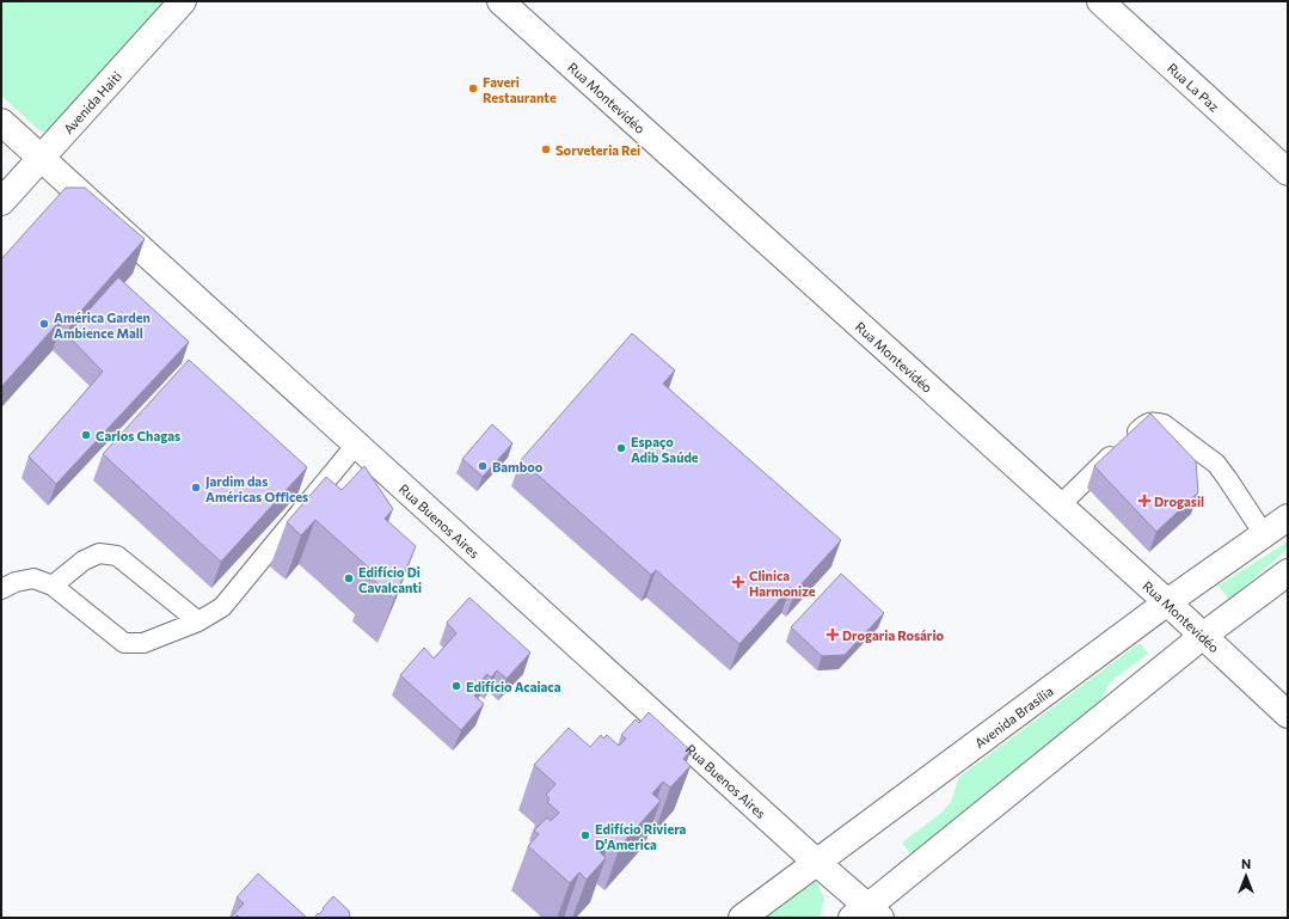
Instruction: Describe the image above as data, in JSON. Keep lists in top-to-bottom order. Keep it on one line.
{"streets":{"street":["Rua La Paz","Rua Montevidéo","Avenida Haiti","Rua Buenos Aires","Avenida Brasília"]},"crossings":[["Rua Montevidéo","Avenida Brasília"],["Avenida Haiti","Rua Buenos Aires"],["Rua Buenos Aires","Avenida Brasília"]],"places":{"other":["Faveri Restaurante","Sorveteria Rei","América Garden Ambience Mall","Carlos Chagas","Espaço Adib Saúde","Bamboo","Jardim das Américas Offices","Edifício Di Cavalcanti","Edifício Acaiaca","Edifício Riviera D'America"],"health":["Drogasil","Clinica Harmonize","Drogaria Rosário"]},"north":"top"}
